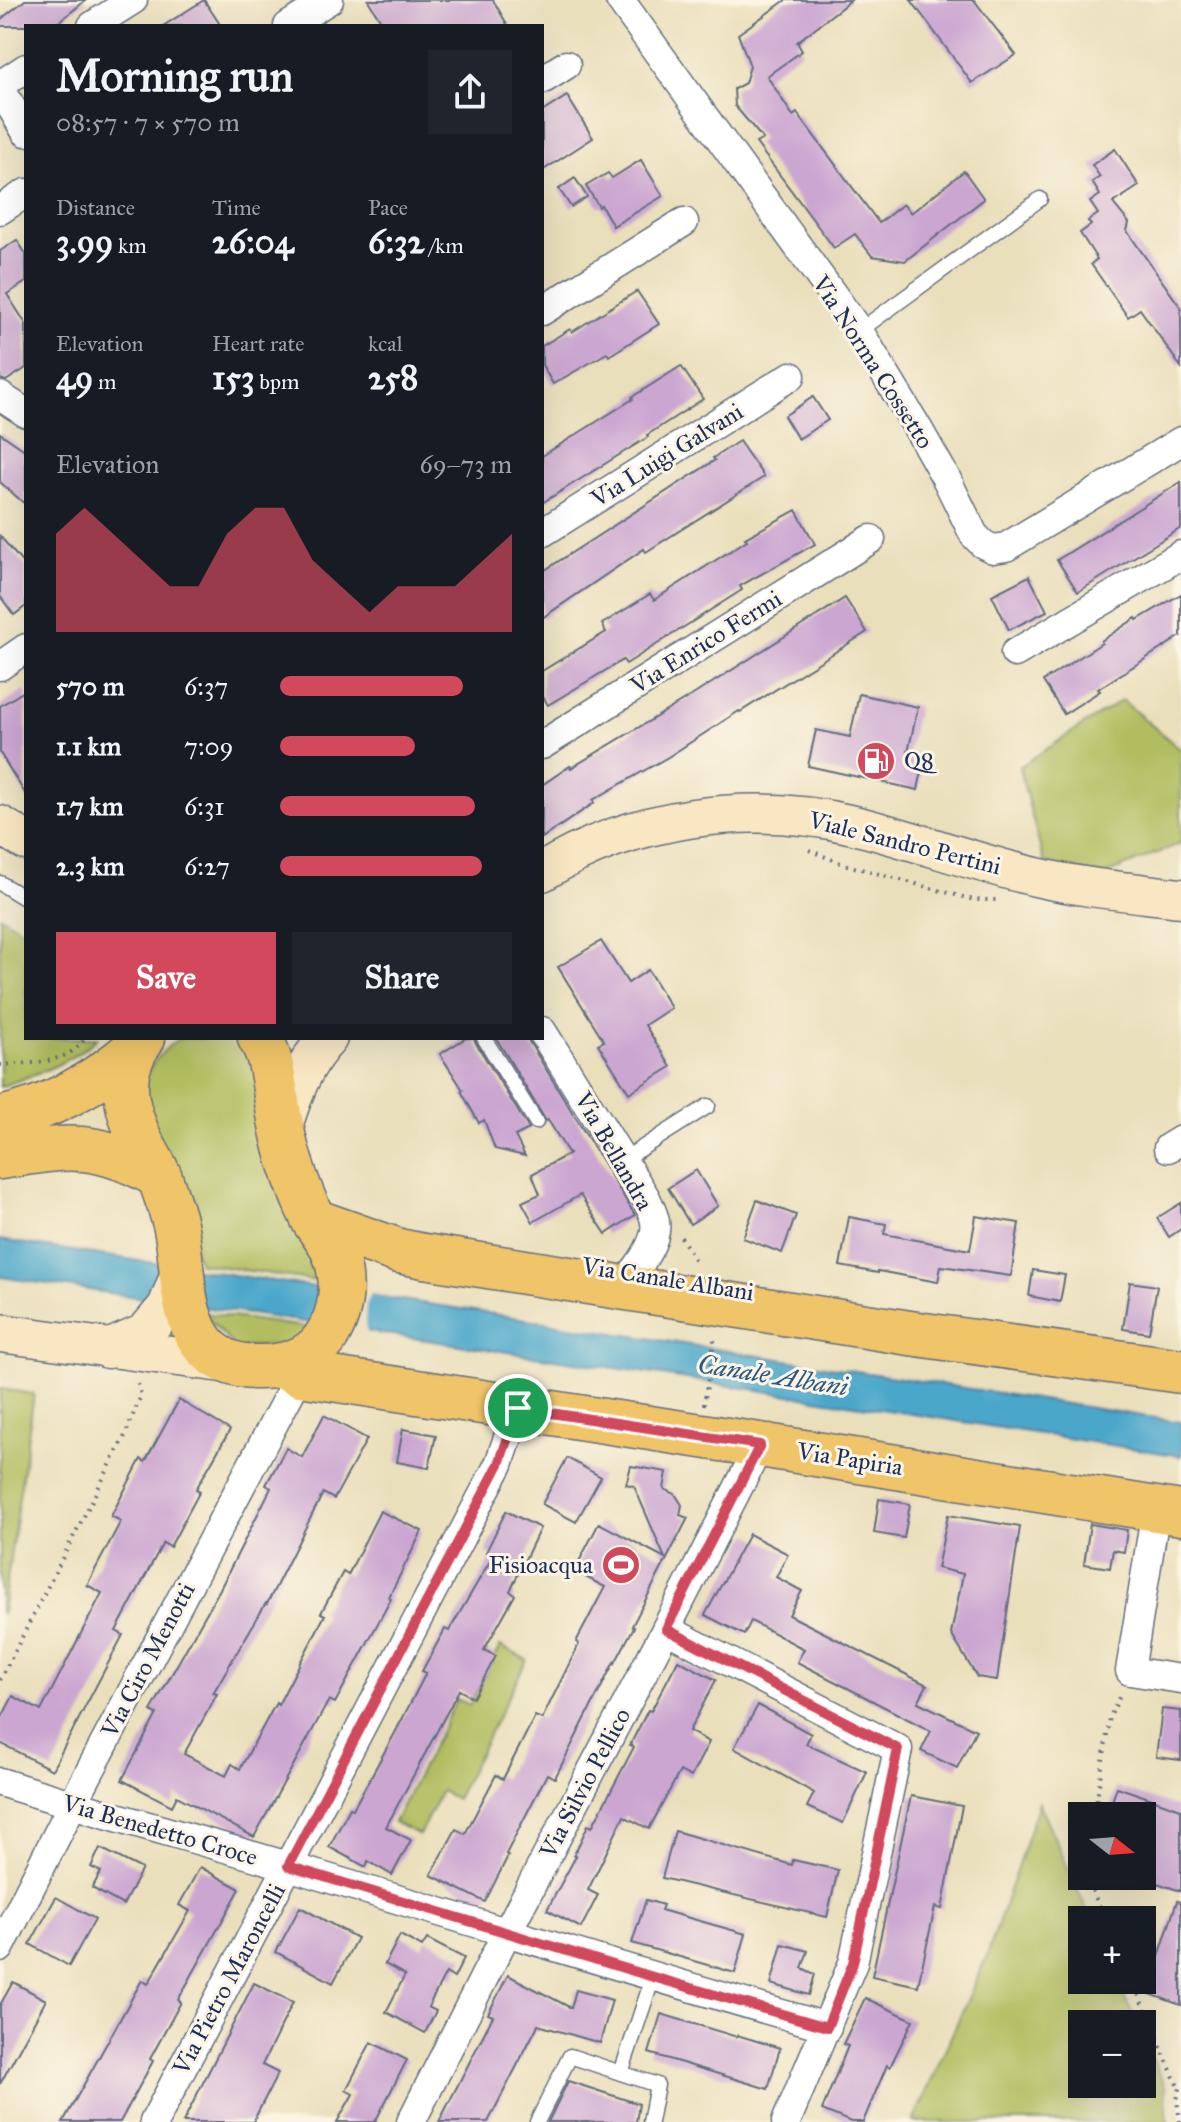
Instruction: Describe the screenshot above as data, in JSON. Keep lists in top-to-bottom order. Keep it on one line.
{"streets":{"main road":["Viale Sandro Pertini","Via Canale Albani","Via Papiria"],"street":["Via Norma Cossetto","Via Luigi Galvani","Via Enrico Fermi","Via Bellandra","Via Ciro Menotti","Via Silvio Pellico","Via Benedetto Croce","Via Pietro Maroncelli"]},"crossings":[["Via Bellandra","Via Canale Albani"],["Via Papiria","Via Ciro Menotti"],["Via Papiria","Via Silvio Pellico"],["Via Papiria","Via Pietro Maroncelli"],["Via Ciro Menotti","Via Benedetto Croce"],["Via Silvio Pellico","Via Benedetto Croce"],["Via Benedetto Croce","Via Pietro Maroncelli"]],"water":["Canale Albani"],"places":{"fuel station":["Q8"],"sports":["Fisioacqua"]},"north":"right","page":{"heading":["Morning run","08:57 · 7 × 570 m"],"stats":[["Distance","3.99 km"],["Time","26:04"],["Pace","6:32 /km"],["Elevation","49 m"],["Heart rate","153 bpm"],["kcal","258"]],"chart":["Elevation","69–73 m"],"list":[{"name":"570 m","note":"6:37"},{"name":"1.1 km","note":"7:09"},{"name":"1.7 km","note":"6:31"},{"name":"2.3 km","note":"6:27"}],"buttons":["Save","Share"],"map_buttons":["+","−"]}}
